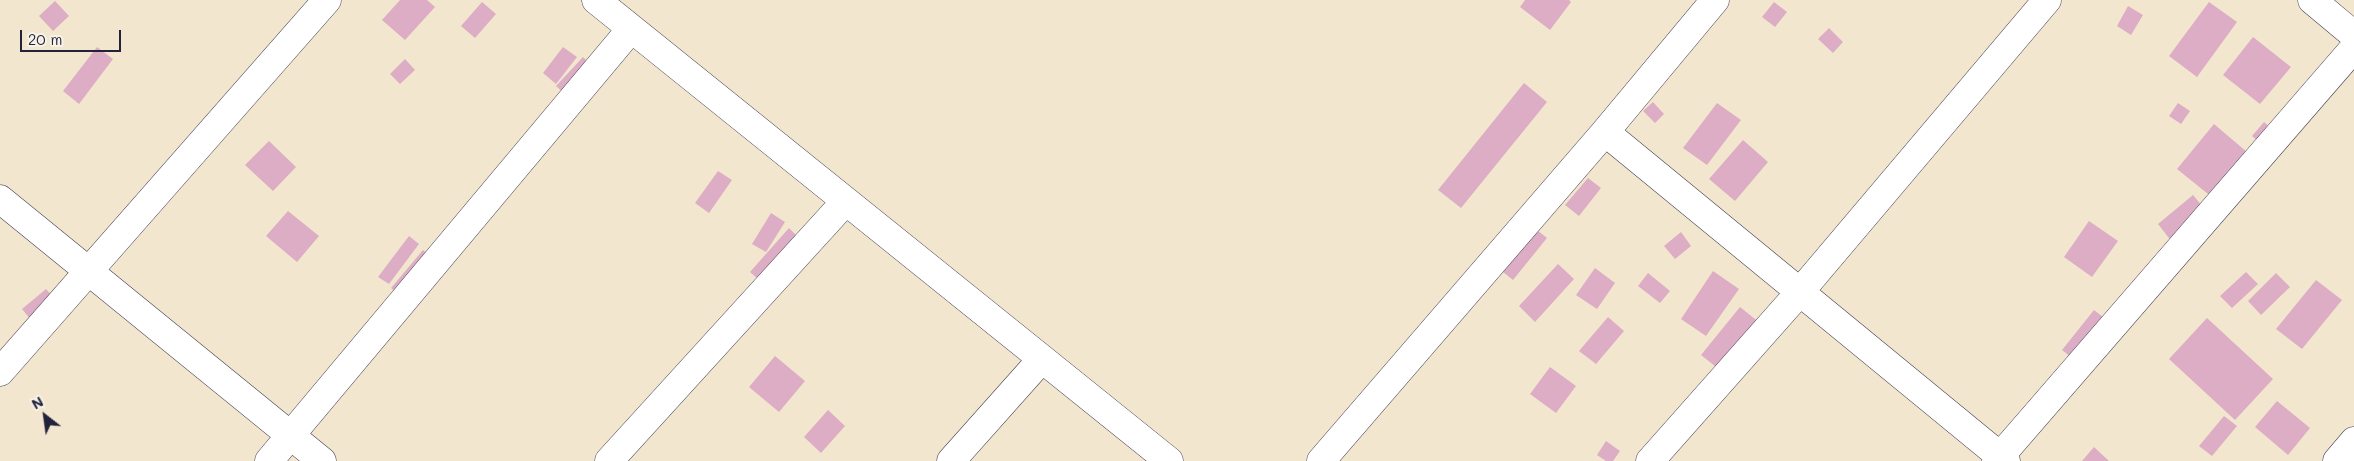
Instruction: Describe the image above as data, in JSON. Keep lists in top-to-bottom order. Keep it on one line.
{"scale_bar":"20 m","north":"top left"}
